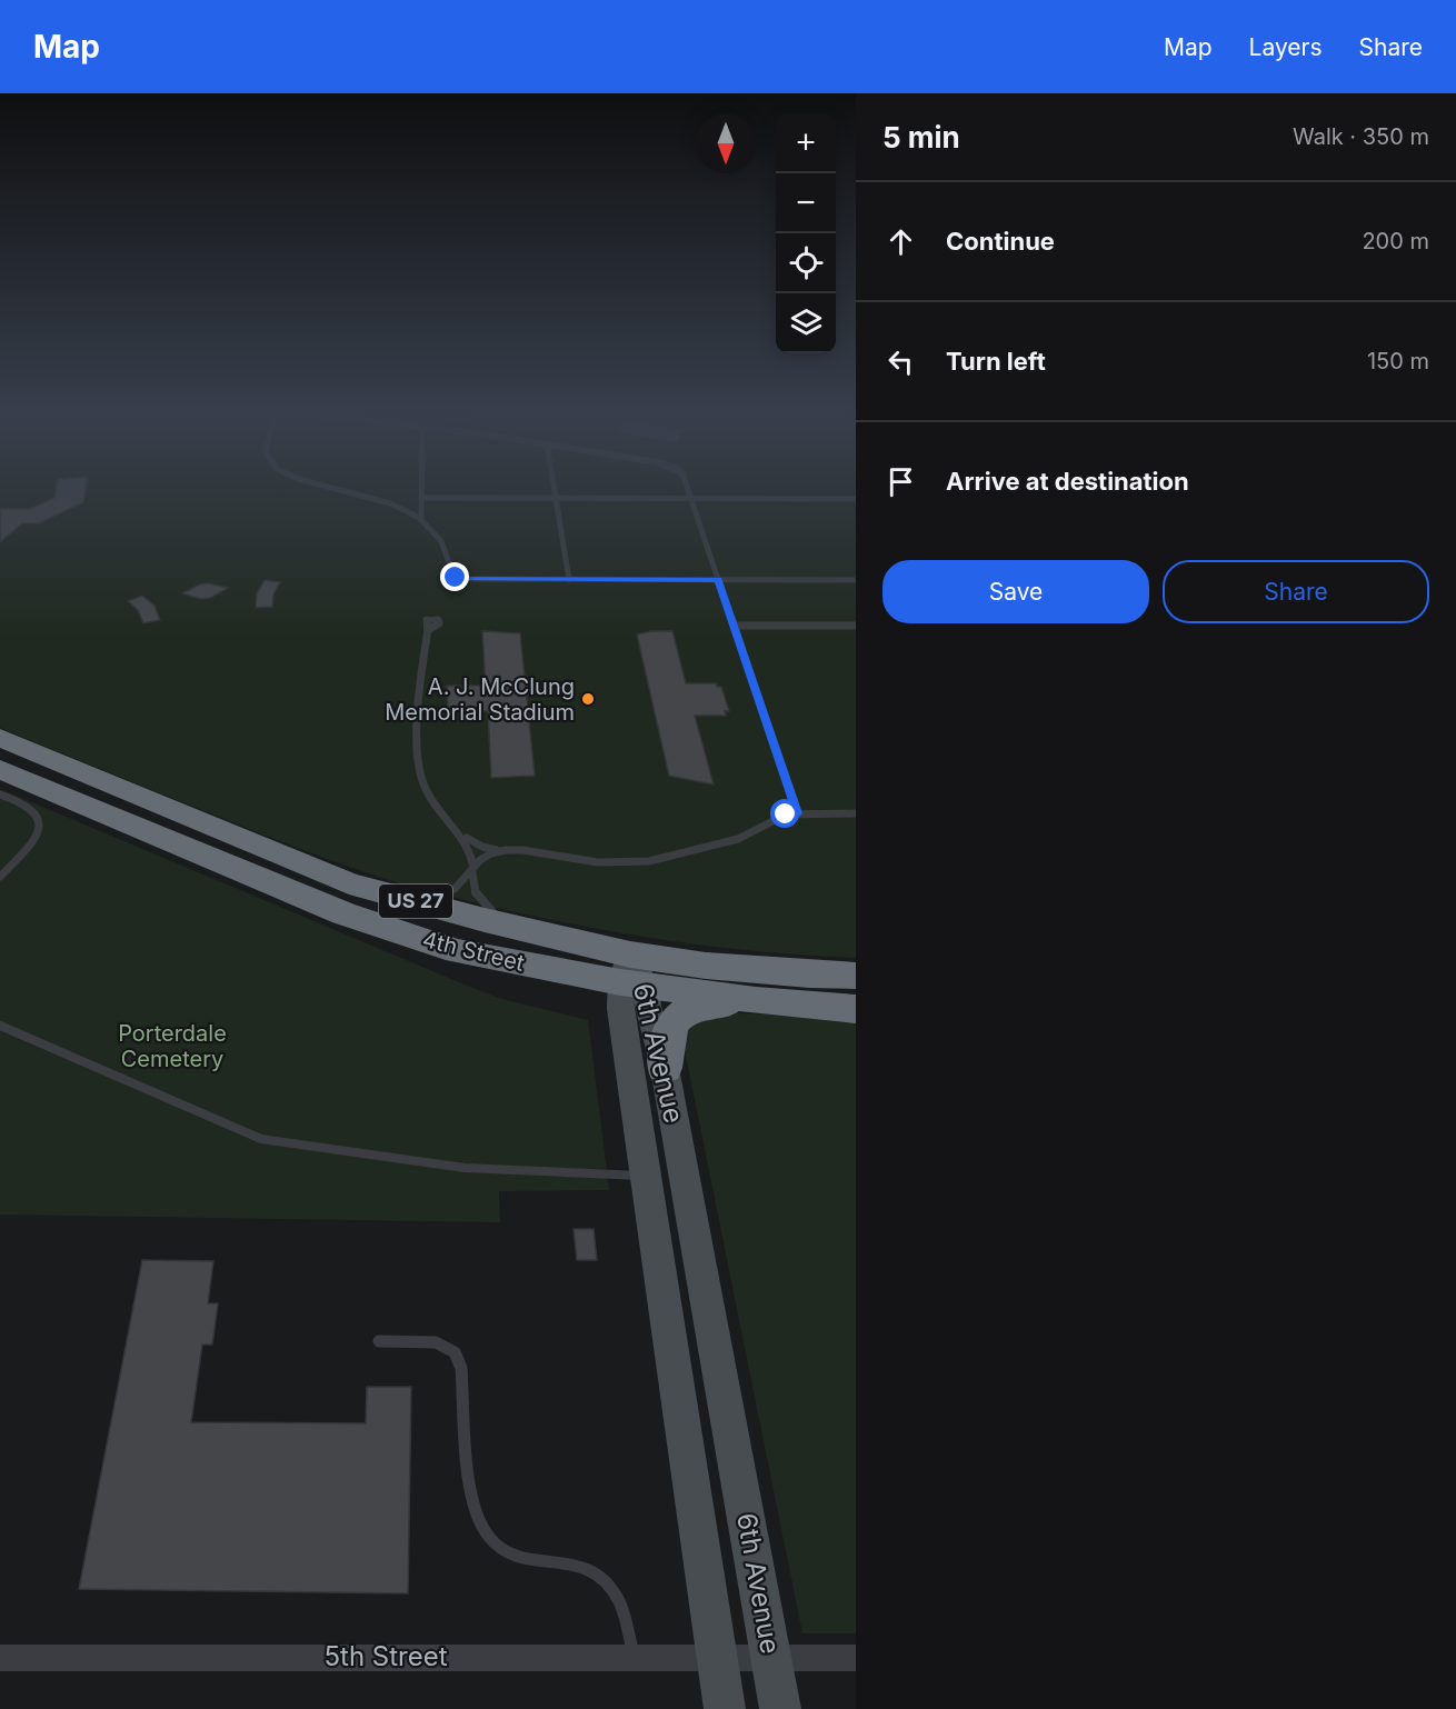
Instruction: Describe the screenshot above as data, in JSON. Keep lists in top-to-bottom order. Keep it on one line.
{"streets":{"highway":["US 27","4th Street"],"main road":["6th Avenue"],"street":["5th Street"]},"crossings":[["4th Street","6th Avenue"],["6th Avenue","5th Street"]],"parks":["Porterdale Cemetery"],"places":["A. J. McClung Memorial Stadium"],"north":"bottom","page":{"header":"Map","nav":["Map","Layers","Share"],"heading":["5 min","Walk · 350 m"],"map_buttons":["+","−"],"list":[["Continue","200 m"],["Turn left","150 m"],"Arrive at destination"],"buttons":["Save","Share"]}}
